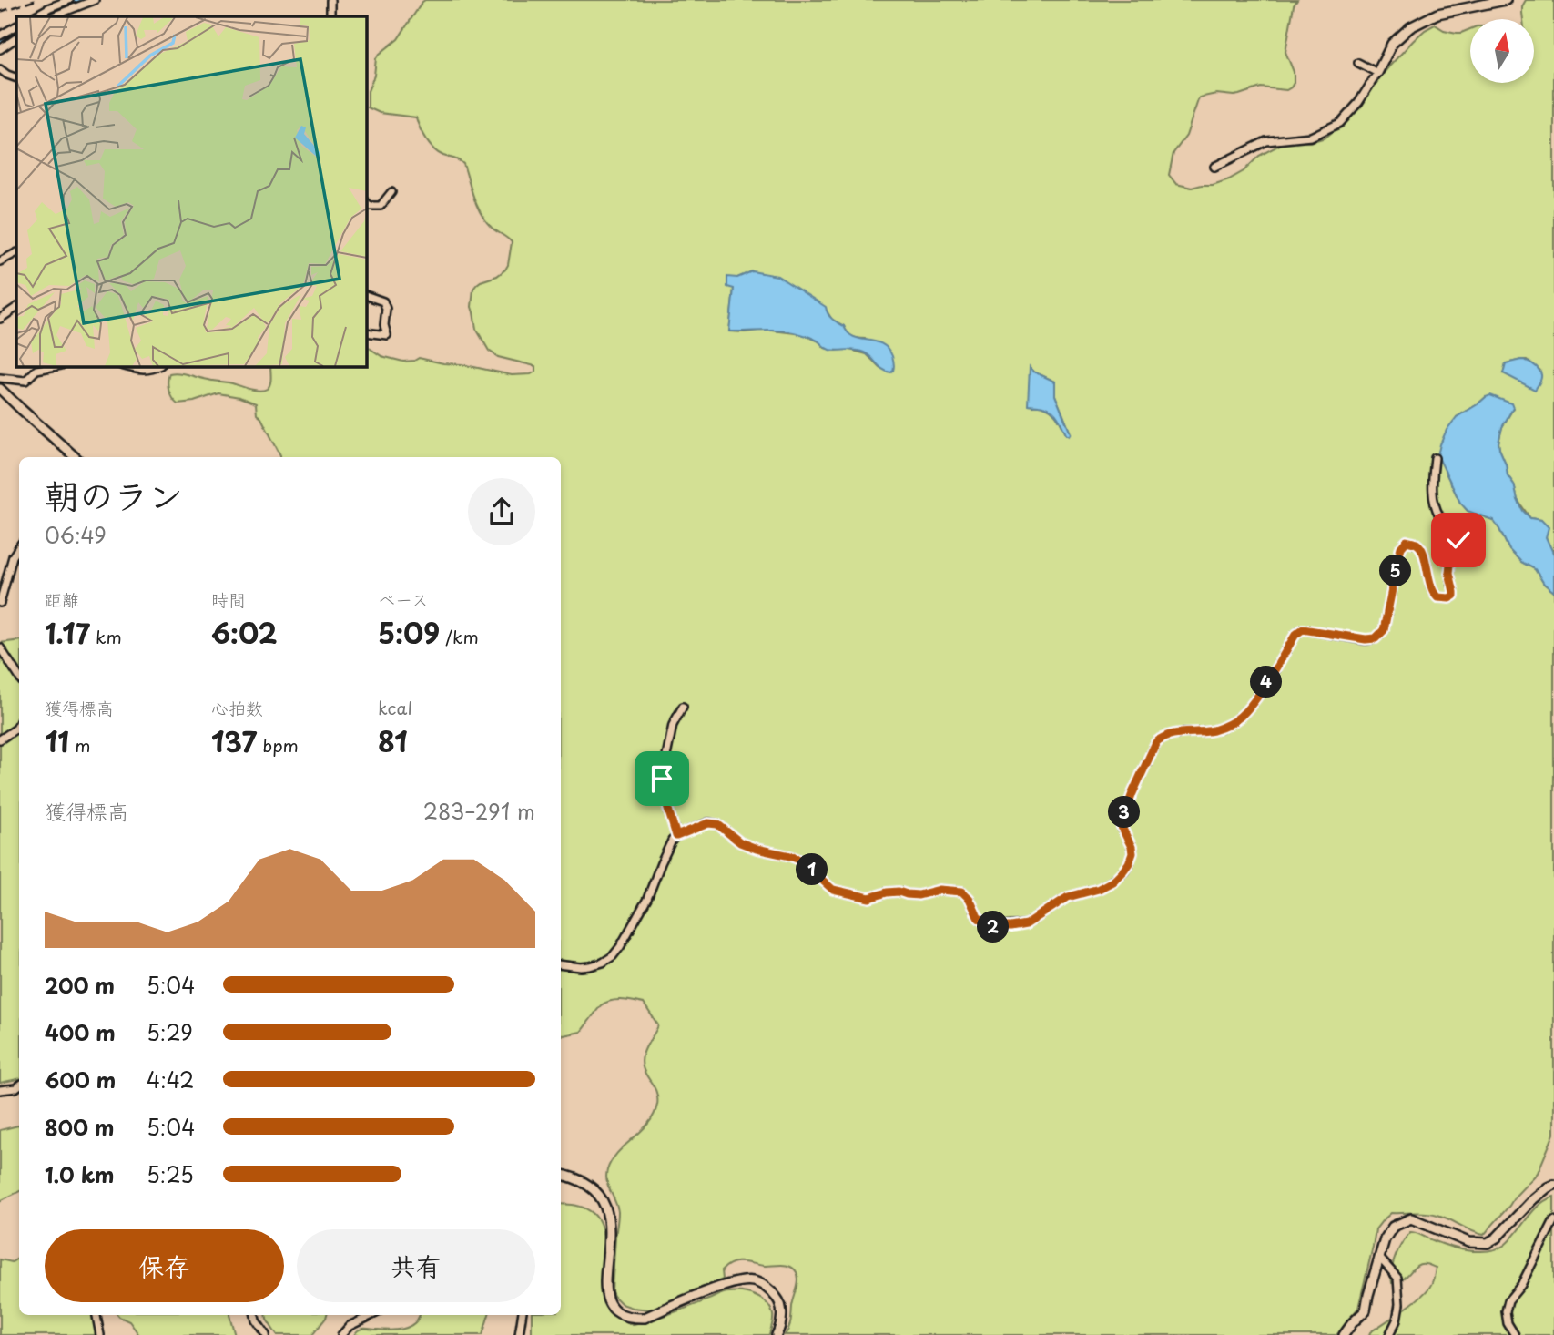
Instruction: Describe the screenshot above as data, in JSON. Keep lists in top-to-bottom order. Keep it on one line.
{"north":"top","page":{"heading":["朝のラン","06:49"],"pins":["5","4","3","1","2"],"stats":[["距離","1.17 km"],["時間","6:02"],["ペース","5:09 /km"],["獲得標高","11 m"],["心拍数","137 bpm"],["kcal","81"]],"chart":["獲得標高","283–291 m"],"list":[{"name":"200 m","note":"5:04"},{"name":"400 m","note":"5:29"},{"name":"600 m","note":"4:42"},{"name":"800 m","note":"5:04"},{"name":"1.0 km","note":"5:25"}],"buttons":["保存","共有"]}}
